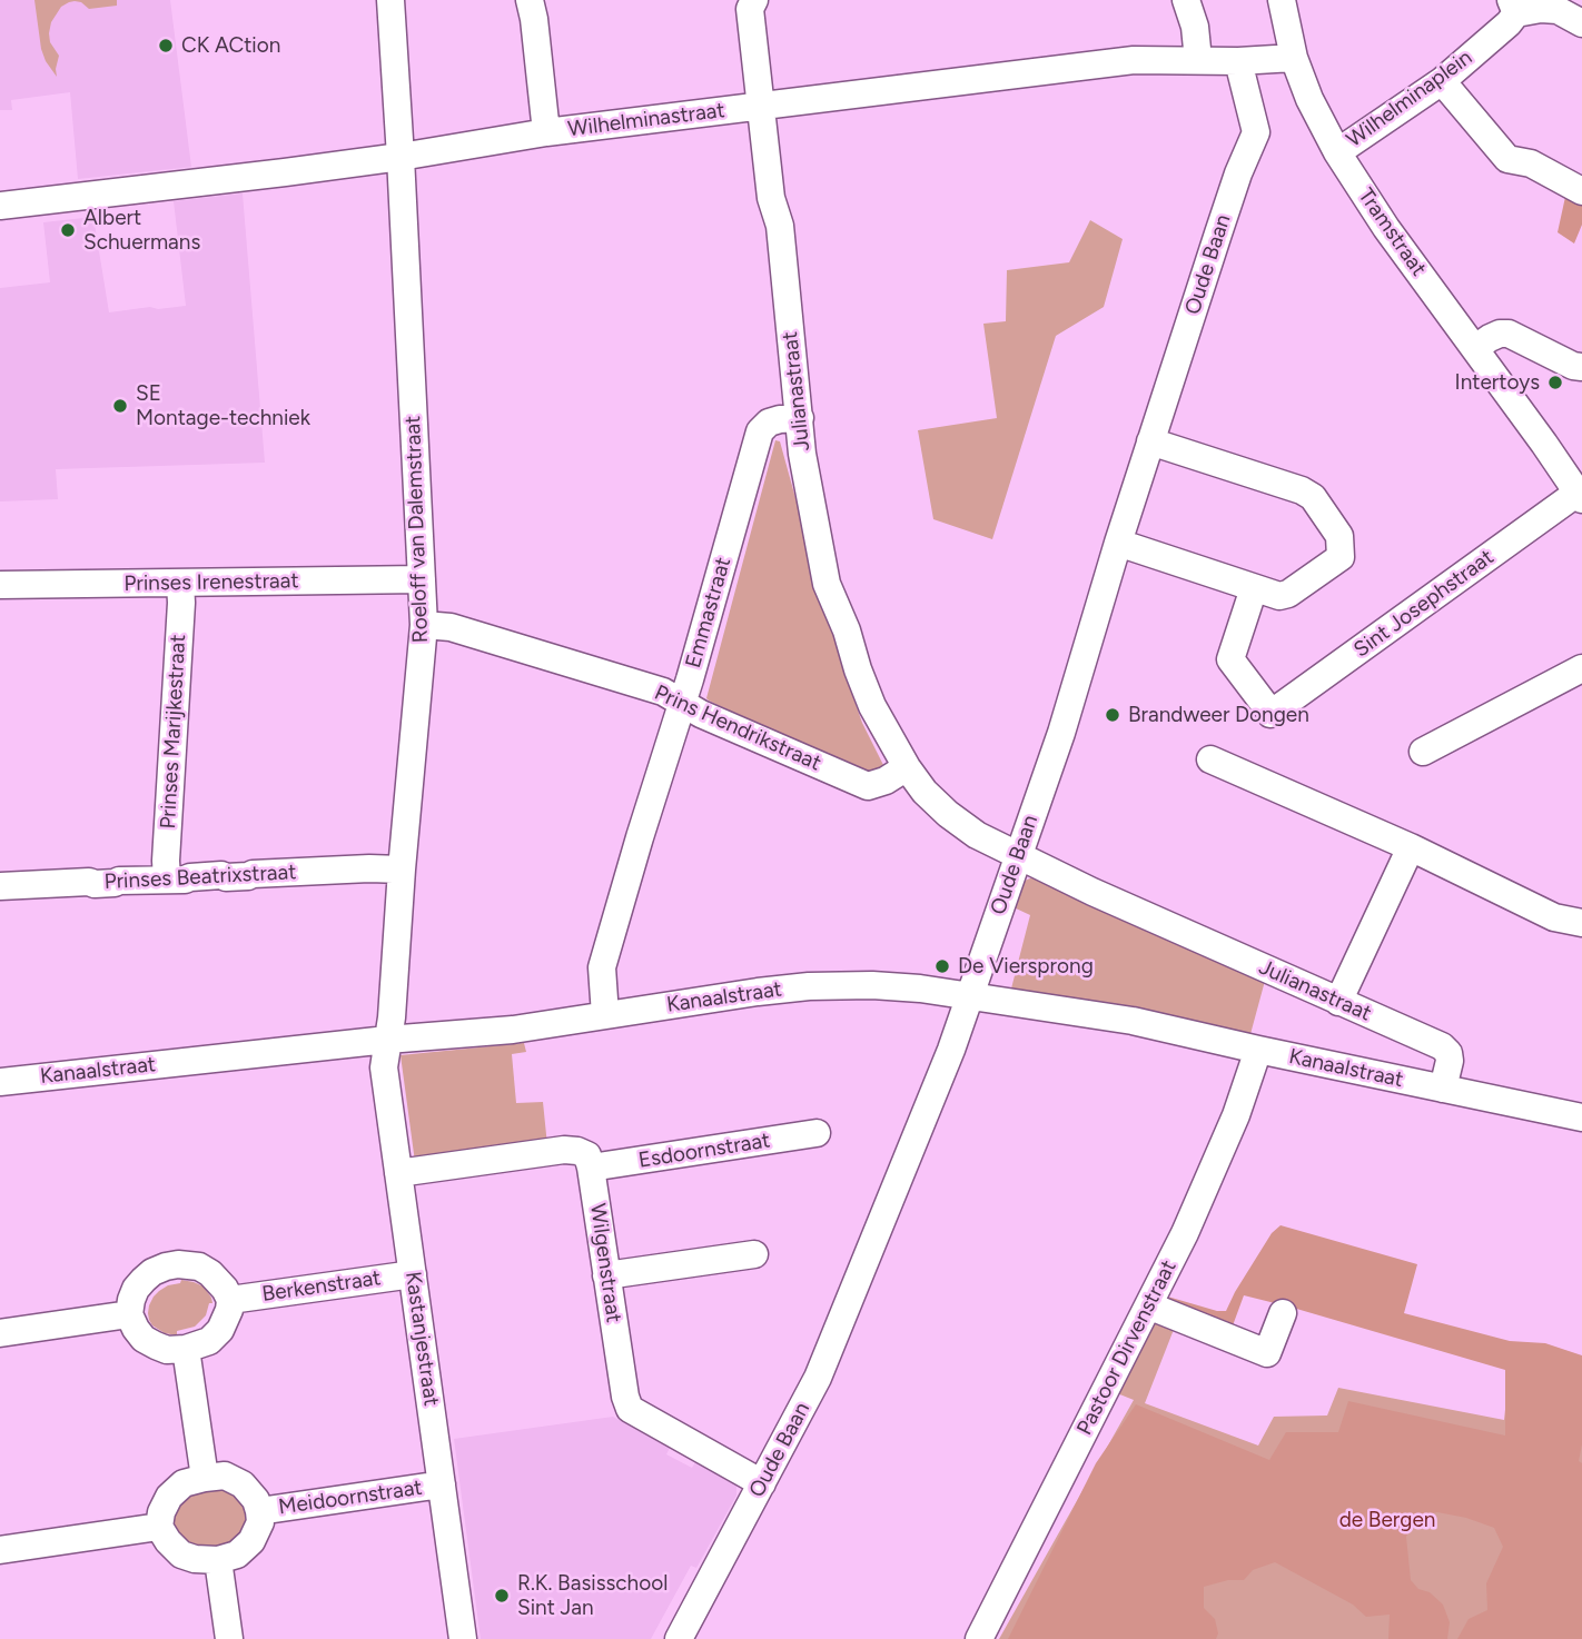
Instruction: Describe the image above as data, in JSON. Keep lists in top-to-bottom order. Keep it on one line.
{"streets":{"street":["Wilhelminaplein","Wilhelminastraat","Tramstraat","Oude Baan","Julianastraat","Roeloff van Dalemstraat","Prinses Irenestraat","Sint Josephstraat","Emmastraat","Prins Hendrikstraat","Prinses Marijkestraat","Prinses Beatrixstraat","Kanaalstraat","Esdoornstraat","Wilgenstraat","Berkenstraat","Kastanjestraat","Pastoor Dirvenstraat","Meidoornstraat"]},"crossings":[["Wilhelminaplein","Tramstraat"],["Wilhelminastraat","Tramstraat"],["Wilhelminastraat","Oude Baan"],["Wilhelminastraat","Julianastraat"],["Wilhelminastraat","Roeloff van Dalemstraat"],["Tramstraat","Sint Josephstraat"],["Oude Baan","Julianastraat"],["Oude Baan","Kanaalstraat"],["Oude Baan","Wilgenstraat"],["Julianastraat","Emmastraat"],["Julianastraat","Prins Hendrikstraat"],["Julianastraat","Kanaalstraat"],["Roeloff van Dalemstraat","Prinses Irenestraat"],["Roeloff van Dalemstraat","Prins Hendrikstraat"],["Roeloff van Dalemstraat","Prinses Beatrixstraat"],["Roeloff van Dalemstraat","Kanaalstraat"],["Roeloff van Dalemstraat","Kastanjestraat"],["Prinses Irenestraat","Prinses Marijkestraat"],["Emmastraat","Prins Hendrikstraat"],["Emmastraat","Kanaalstraat"],["Prinses Marijkestraat","Prinses Beatrixstraat"],["Kanaalstraat","Kastanjestraat"],["Kanaalstraat","Pastoor Dirvenstraat"],["Esdoornstraat","Wilgenstraat"],["Berkenstraat","Kastanjestraat"],["Kastanjestraat","Meidoornstraat"]],"parks":["de Bergen"],"places":["CK ACtion","Albert Schuermans","Intertoys","SE Montage-techniek","Brandweer Dongen","De Viersprong","R.K. Basisschool Sint Jan"]}
